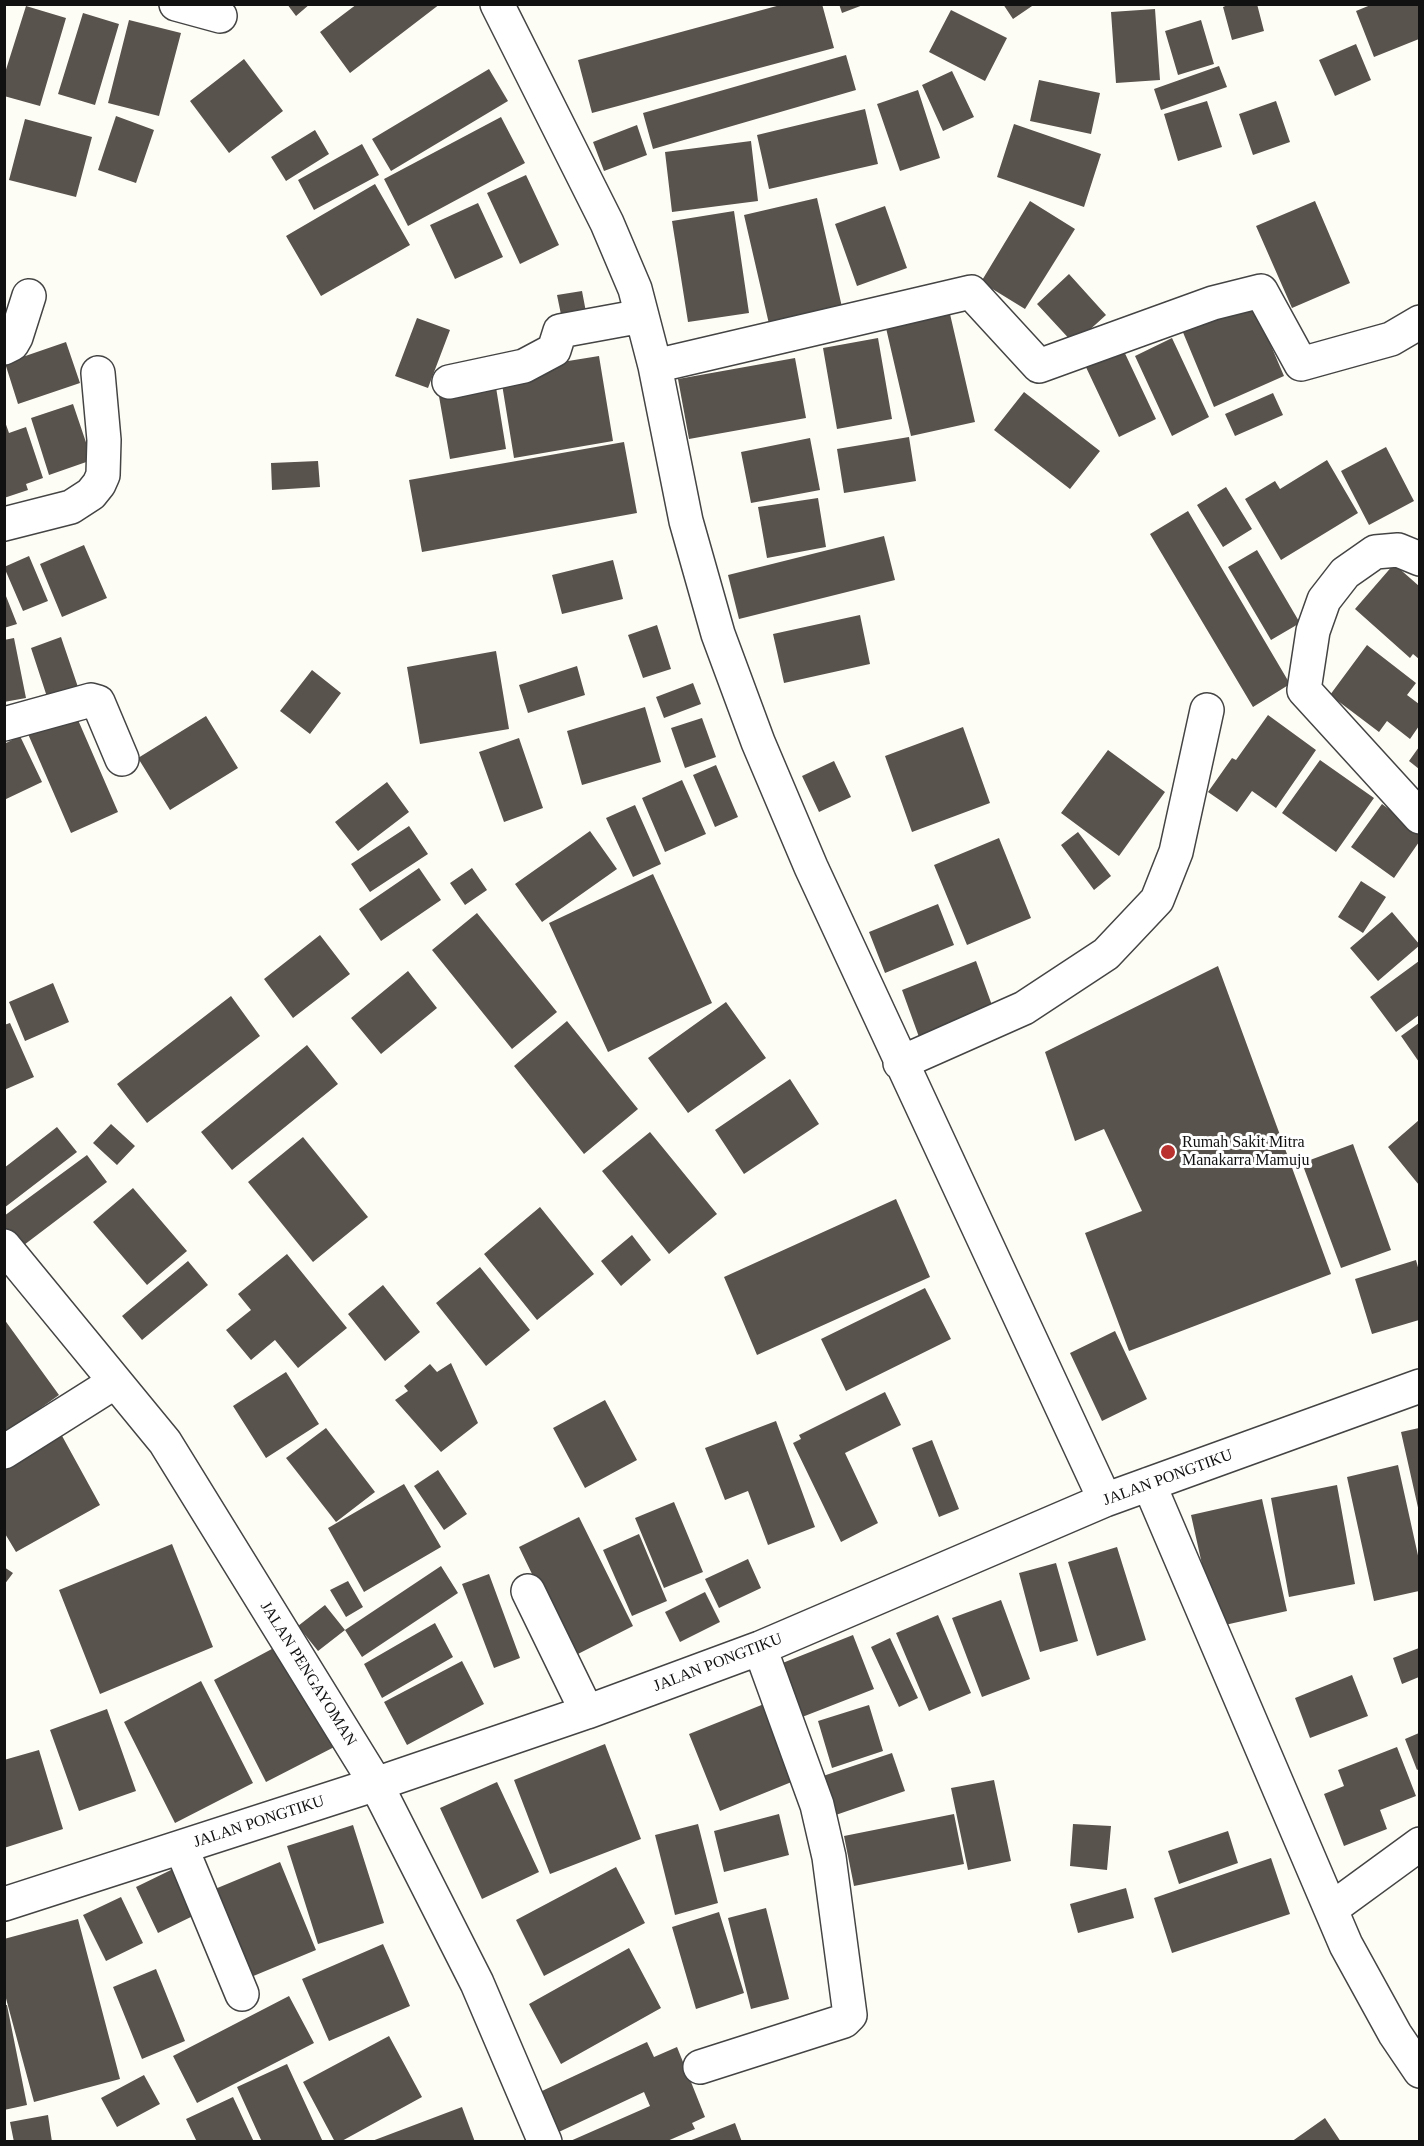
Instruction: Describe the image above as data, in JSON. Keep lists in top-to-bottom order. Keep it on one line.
{"streets":{"street":["JALAN PONGTIKU","JALAN PENGAYOMAN"]},"crossings":[["JALAN PONGTIKU","JALAN PENGAYOMAN"]],"places":["Rumah Sakit Mitra Manakarra Mamuju"]}
